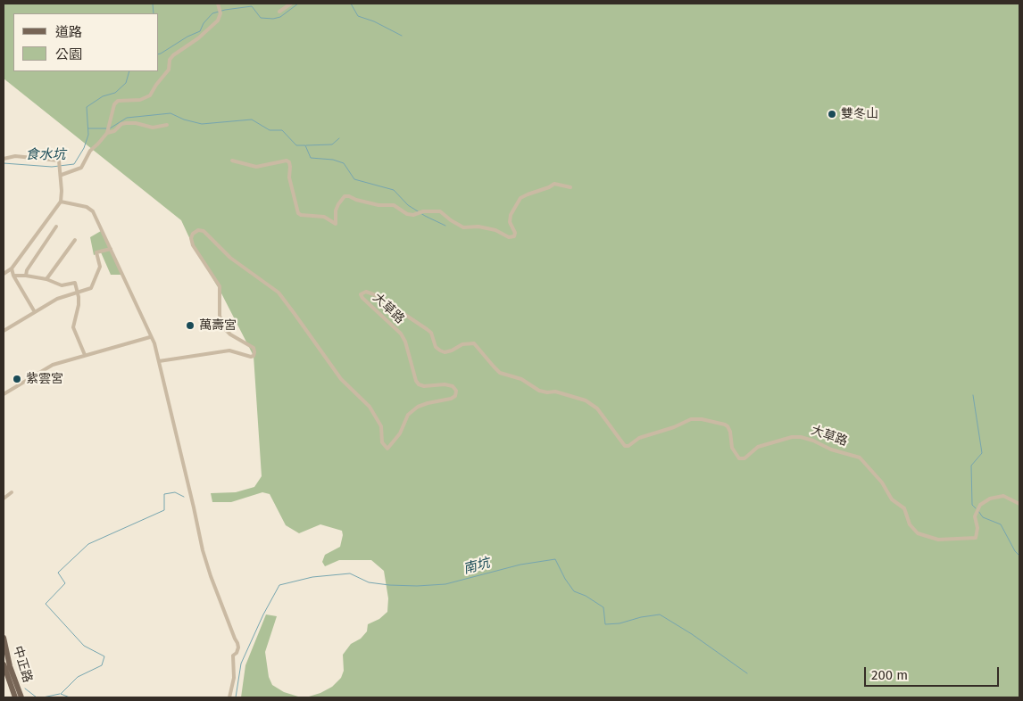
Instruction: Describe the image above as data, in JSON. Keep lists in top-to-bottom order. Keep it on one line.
{"streets":{"main road":["中正路"],"street":["大草路"]},"water":["食水坑","南坑"],"places":["雙冬山","萬壽宮","紫雲宮"],"legend":["道路","公園"],"scale_bar":"200 m"}
